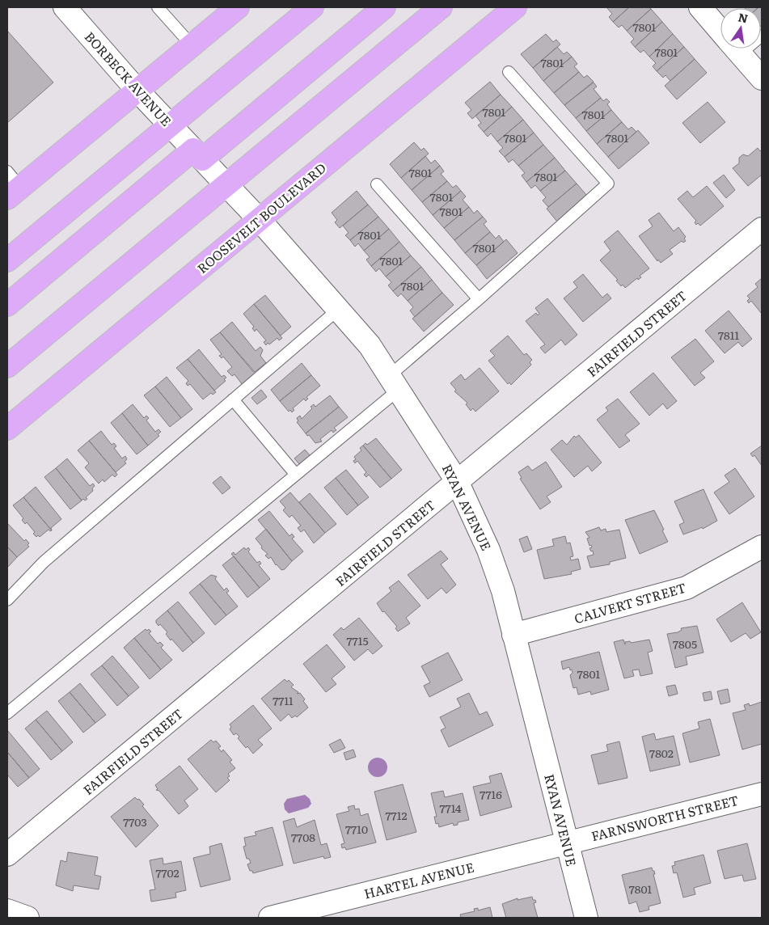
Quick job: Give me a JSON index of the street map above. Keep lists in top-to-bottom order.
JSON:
{
  "streets": {
    "highway": ["ROOSEVELT BOULEVARD"],
    "street": [
      "BORBECK AVENUE",
      "FAIRFIELD STREET",
      "RYAN AVENUE",
      "CALVERT STREET",
      "FARNSWORTH STREET",
      "HARTEL AVENUE"
    ]
  },
  "crossings": [
    ["BORBECK AVENUE", "RYAN AVENUE"],
    ["ROOSEVELT BOULEVARD", "RYAN AVENUE"],
    ["FAIRFIELD STREET", "RYAN AVENUE"],
    ["RYAN AVENUE", "CALVERT STREET"],
    ["RYAN AVENUE", "FARNSWORTH STREET"],
    ["RYAN AVENUE", "HARTEL AVENUE"],
    ["FARNSWORTH STREET", "HARTEL AVENUE"]
  ],
  "house_numbers": [
    "7801",
    "7801",
    "7801",
    "7801",
    "7801",
    "7801",
    "7801",
    "7801",
    "7801",
    "7801",
    "7801",
    "7801",
    "7801",
    "7801",
    "7801",
    "7811",
    "7715",
    "7805",
    "7801",
    "7711",
    "7802",
    "7716",
    "7714",
    "7712",
    "7703",
    "7710",
    "7708",
    "7702",
    "7801"
  ],
  "north": "top"
}
